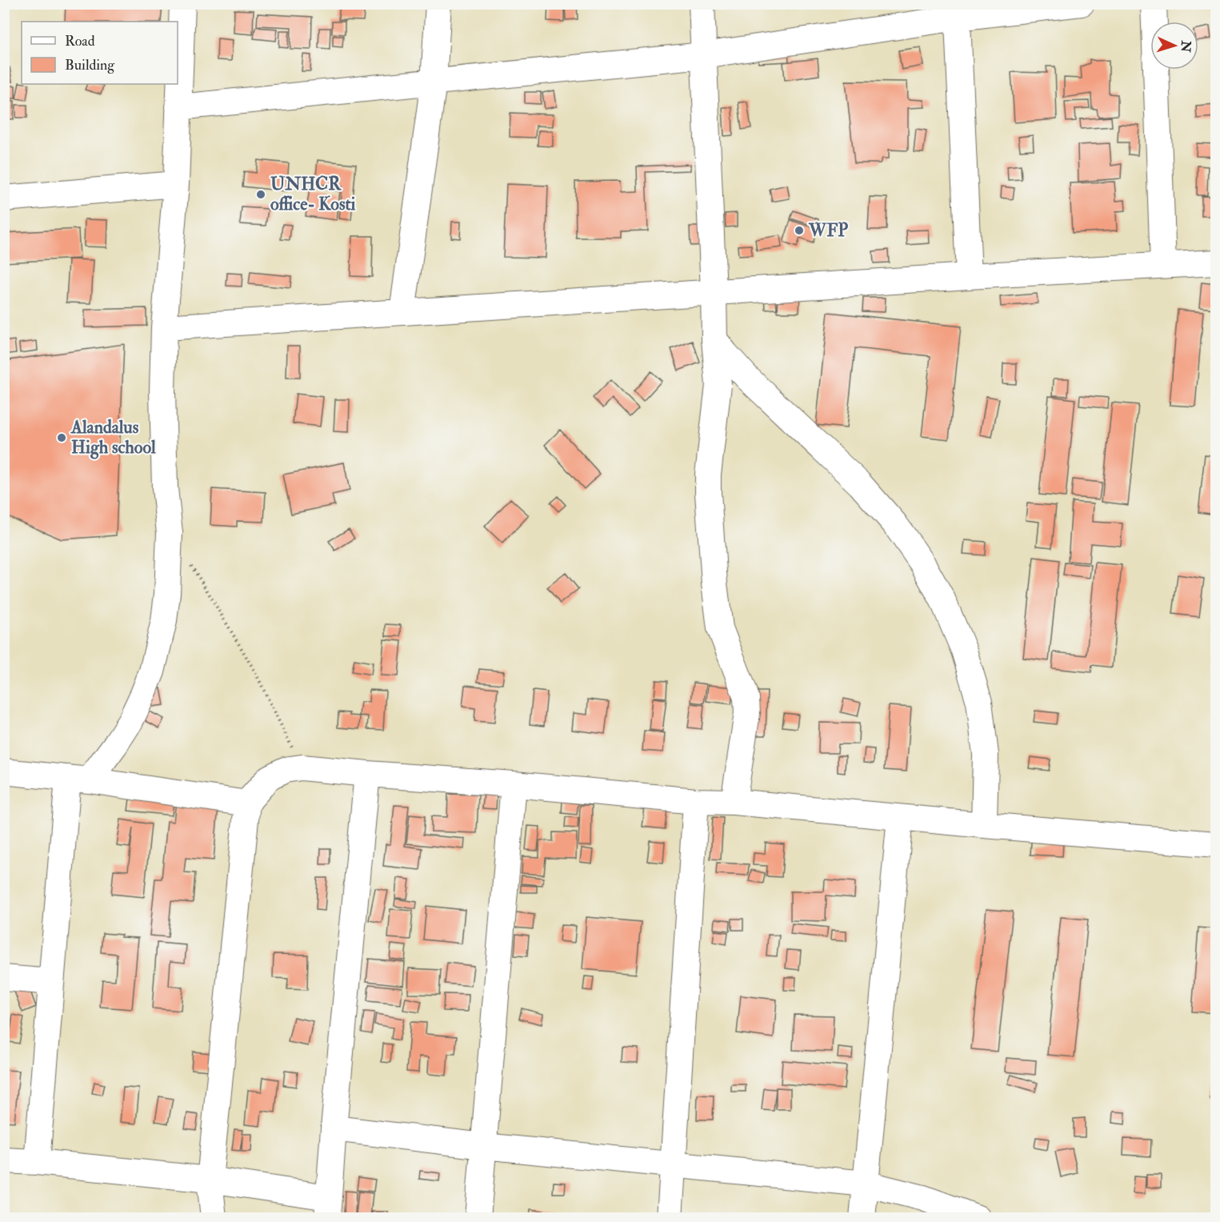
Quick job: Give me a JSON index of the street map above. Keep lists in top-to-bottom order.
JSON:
{
  "places": ["UNHCR office- Kosti", "WFP", "Alandalus High school"],
  "legend": ["Road", "Building"],
  "north": "right"
}
